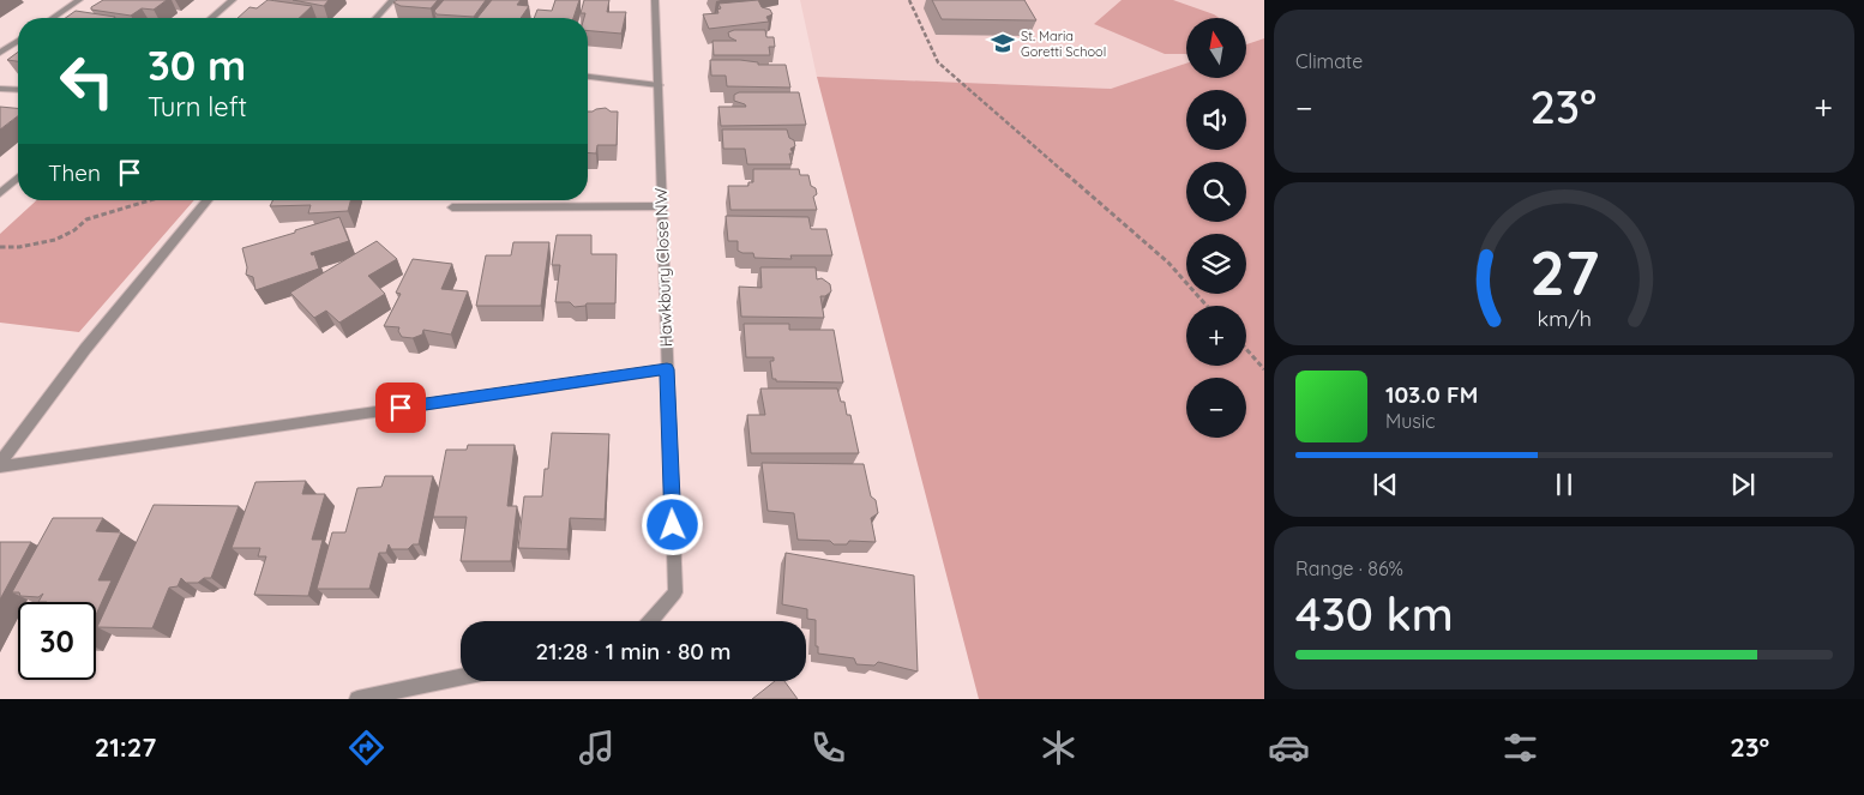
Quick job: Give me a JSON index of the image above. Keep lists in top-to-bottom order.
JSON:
{
  "streets": {
    "street": ["Hawkbury Close NW"]
  },
  "places": {
    "school or university": ["St. Maria Goretti School"]
  },
  "north": "top",
  "page": {
    "tile": [
      "Climate",
      ["Range · 86%", "430 km"]
    ],
    "map_buttons": ["+", "−"],
    "turn": ["30 m", "Turn left"],
    "heat": ["−", "23°", "+"],
    "then": "Then",
    "song": ["103.0 FM", "Music"],
    "limit": "30",
    "trip": "21:28 · 1 min · 80 m",
    "tabs": ["21:27", "23°"],
    "gauge": ["27", "km/h"]
  }
}
